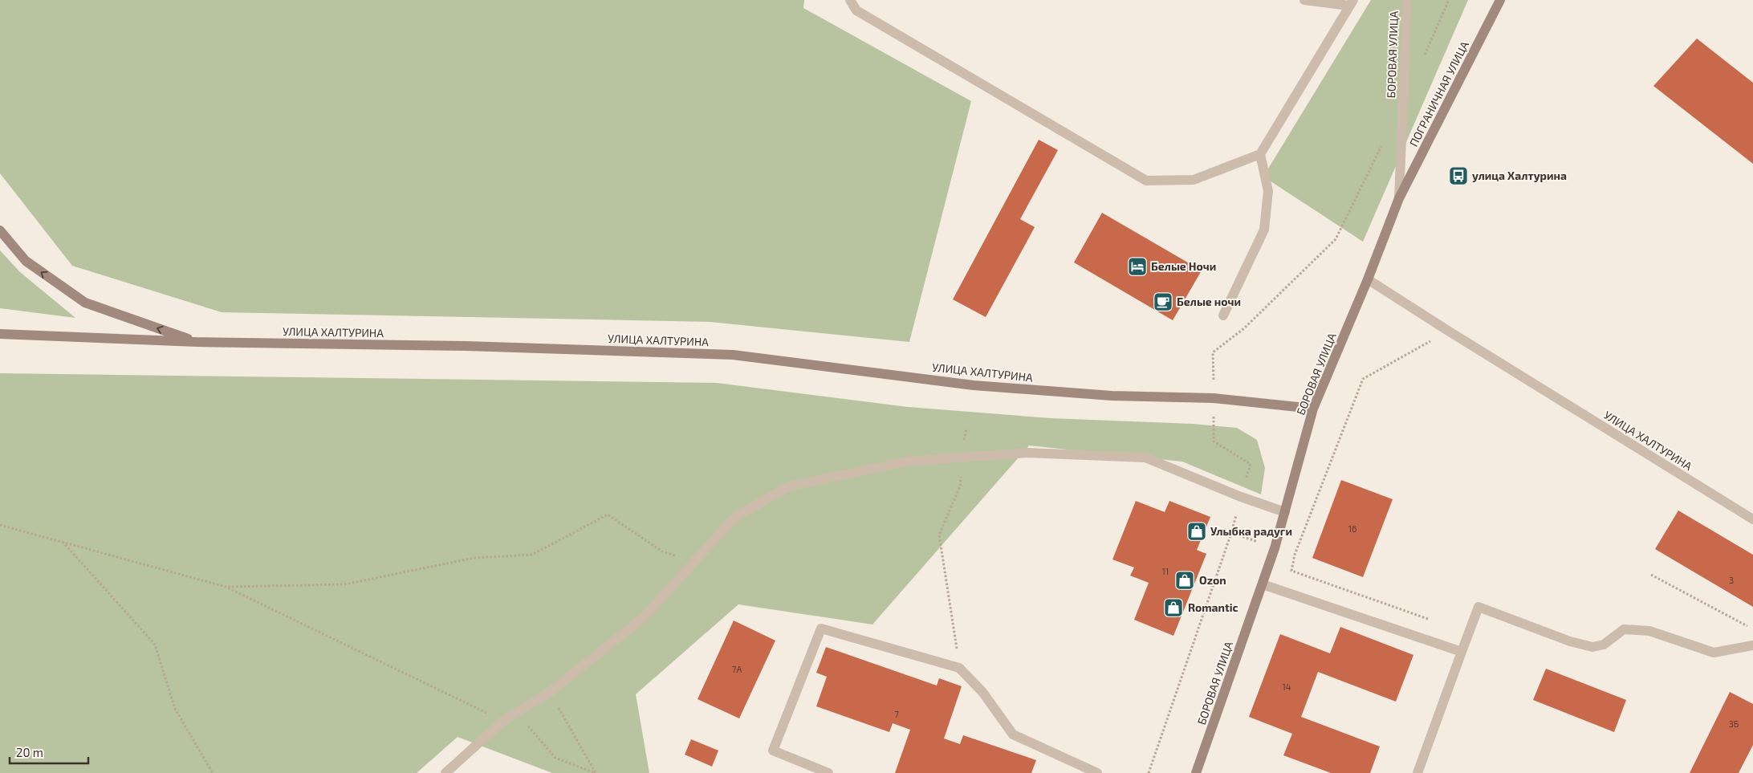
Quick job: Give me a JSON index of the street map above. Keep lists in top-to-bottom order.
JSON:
{
  "streets": {
    "main road": ["БОРОВАЯ УЛИЦА", "ПОГРАНИЧНАЯ УЛИЦА", "УЛИЦА ХАЛТУРИНА"]
  },
  "crossings": [
    ["БОРОВАЯ УЛИЦА", "ПОГРАНИЧНАЯ УЛИЦА"],
    ["БОРОВАЯ УЛИЦА", "УЛИЦА ХАЛТУРИНА"]
  ],
  "places": {
    "bus stop": ["улица Халтурина"],
    "hotel": ["Белые Ночи"],
    "cafe": ["Белые ночи"],
    "shop": ["Улыбка радуги", "Ozon", "Romantic"]
  },
  "house_numbers": [
    "16",
    "11",
    "3",
    "7А",
    "14",
    "7",
    "3Б"
  ],
  "scale_bar": "20 m"
}
